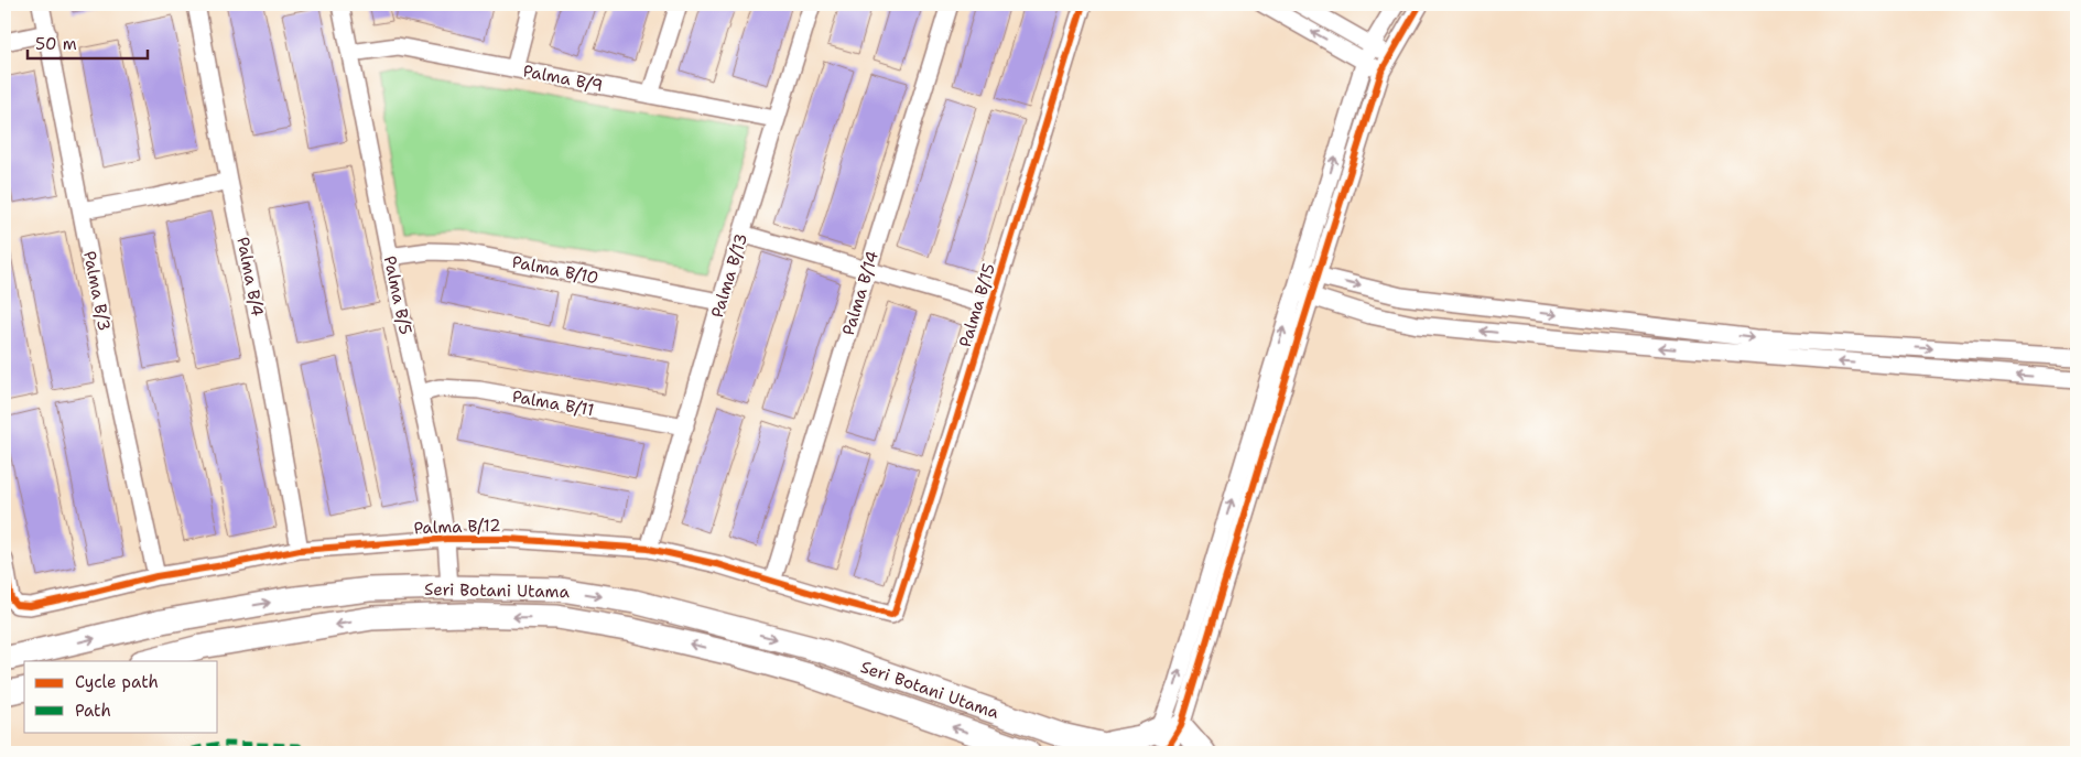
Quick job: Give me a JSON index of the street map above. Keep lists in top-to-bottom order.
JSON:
{
  "streets": {
    "main road": ["Seri Botani Utama"],
    "street": [
      "Palma B/9",
      "Palma B/10",
      "Palma B/13",
      "Palma B/4",
      "Palma B/3",
      "Palma B/14",
      "Palma B/5",
      "Palma B/15",
      "Palma B/11",
      "Palma B/12"
    ]
  },
  "crossings": [
    ["Palma B/9", "Palma B/13"],
    ["Palma B/9", "Palma B/5"],
    ["Palma B/10", "Palma B/13"],
    ["Palma B/10", "Palma B/5"],
    ["Palma B/13", "Palma B/11"],
    ["Palma B/13", "Palma B/12"],
    ["Palma B/4", "Palma B/12"],
    ["Palma B/3", "Palma B/12"],
    ["Palma B/14", "Palma B/12"],
    ["Palma B/5", "Palma B/11"],
    ["Palma B/5", "Palma B/12"],
    ["Palma B/5", "Seri Botani Utama"],
    ["Palma B/15", "Palma B/12"]
  ],
  "legend": ["Cycle path", "Path"],
  "scale_bar": "50 m"
}
